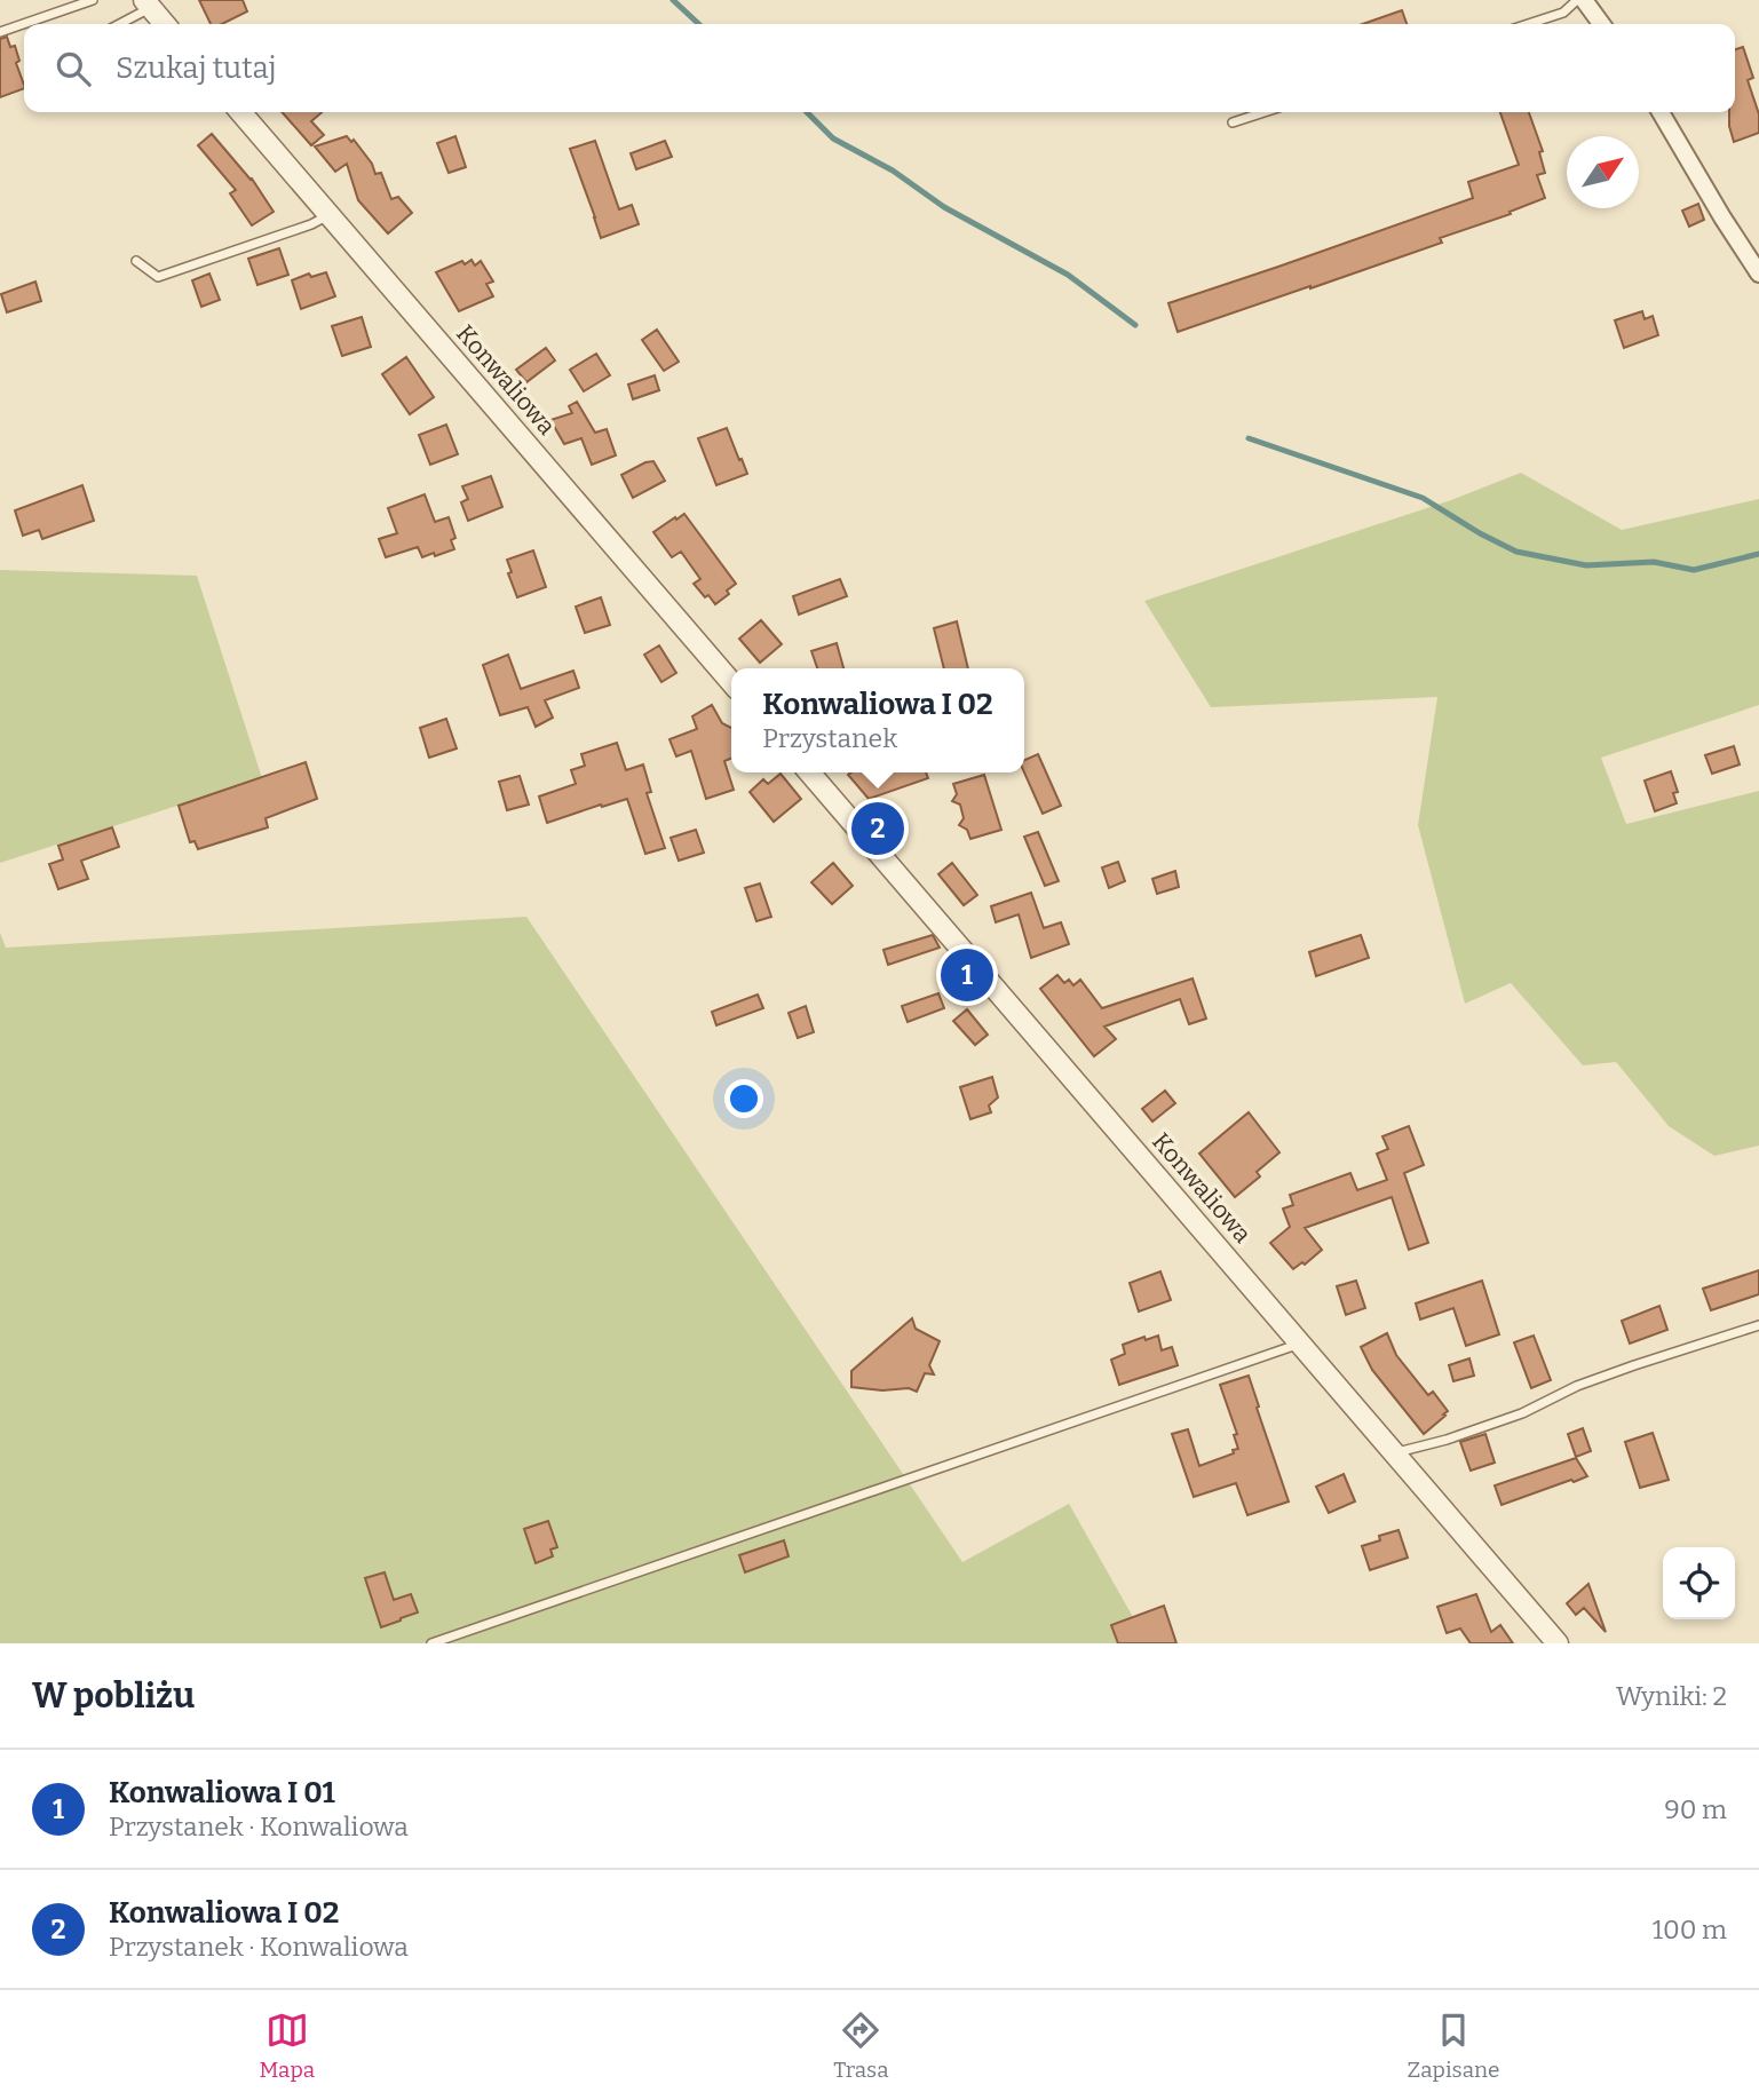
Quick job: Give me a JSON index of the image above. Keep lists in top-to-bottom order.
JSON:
{
  "streets": {
    "street": ["Konwaliowa"]
  },
  "north": "top right",
  "page": {
    "search": "Szukaj tutaj",
    "popup": ["Konwaliowa I 02", "Przystanek"],
    "pins": ["2", "1"],
    "heading": ["W pobliżu", "Wyniki: 2"],
    "list": [
      {
        "mark": "1",
        "name": "Konwaliowa I 01",
        "note": "Przystanek · Konwaliowa",
        "value": "90 m"
      },
      {
        "mark": "2",
        "name": "Konwaliowa I 02",
        "note": "Przystanek · Konwaliowa",
        "value": "100 m"
      }
    ],
    "nav": ["Mapa", "Trasa", "Zapisane"]
  }
}
